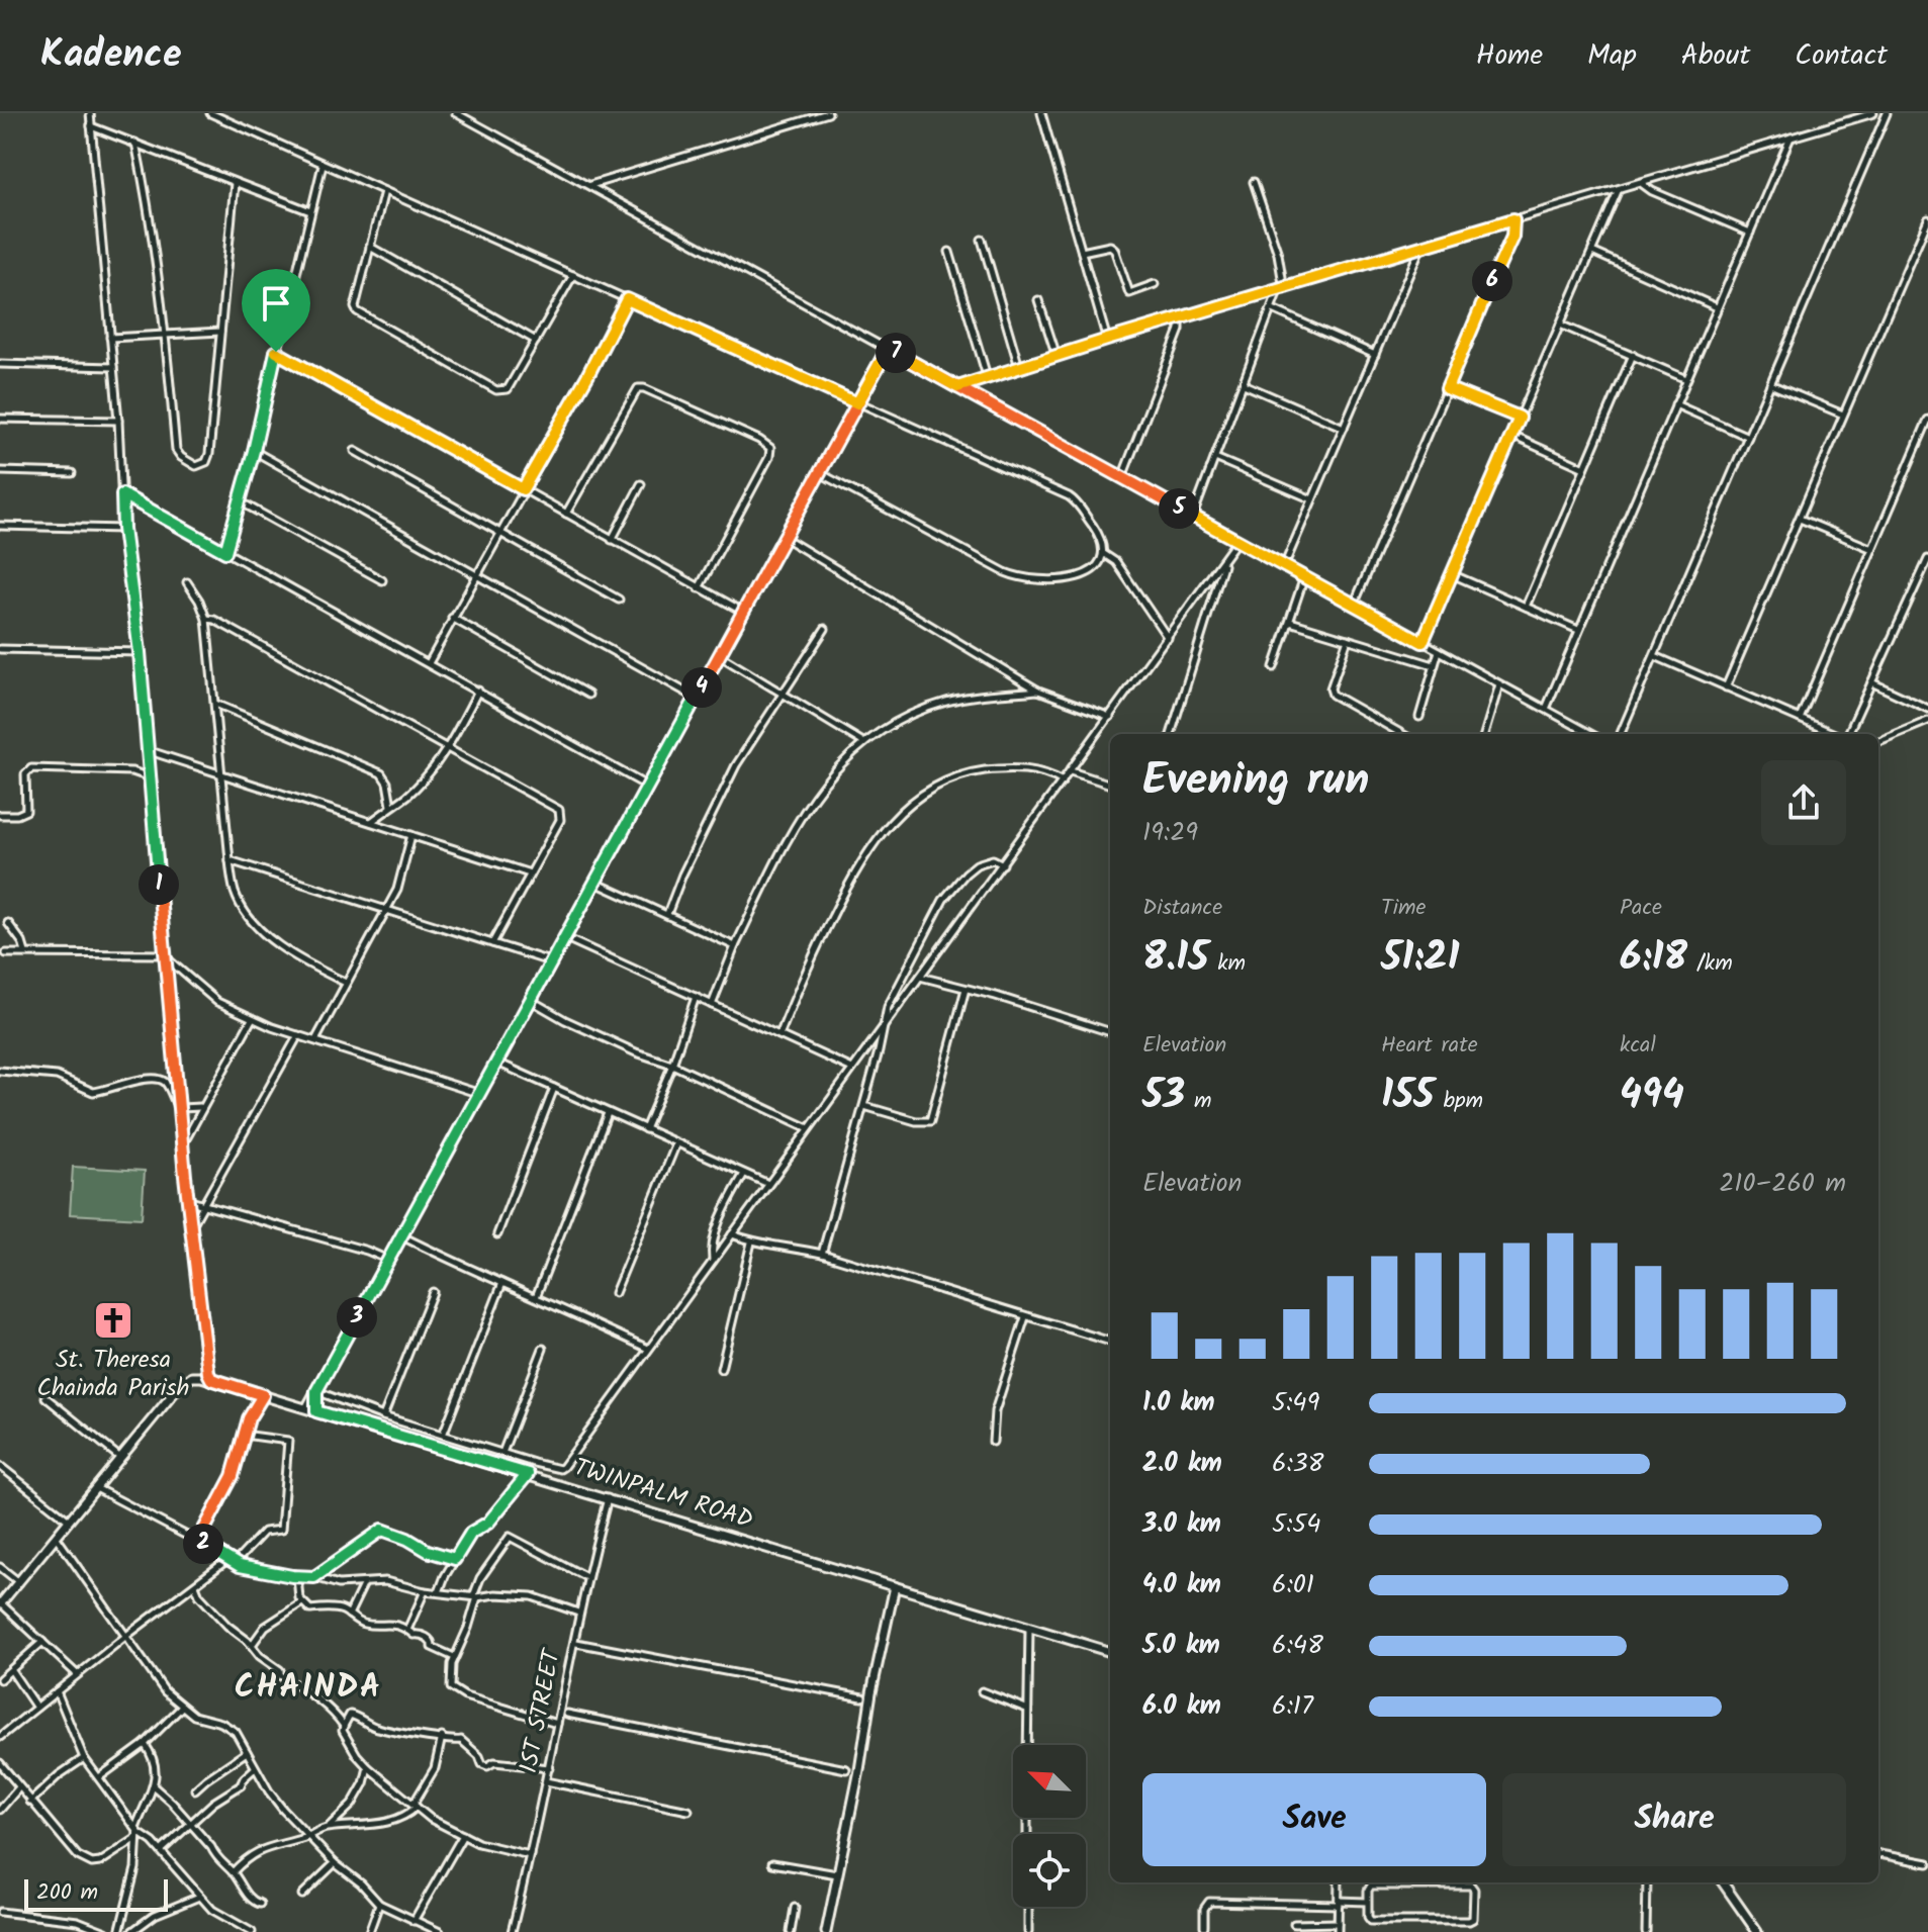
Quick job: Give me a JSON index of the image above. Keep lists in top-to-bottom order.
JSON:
{
  "streets": {
    "main road": ["TWINPALM ROAD"],
    "street": ["1ST STREET"]
  },
  "crossings": [
    ["TWINPALM ROAD", "1ST STREET"]
  ],
  "districts": ["CHAINDA"],
  "places": {
    "church": ["St. Theresa Chainda Parish"]
  },
  "scale_bar": "200 m",
  "north": "top left",
  "page": {
    "header": "Kadence",
    "nav": [
      "Home",
      "Map",
      "About",
      "Contact"
    ],
    "pins": [
      "6",
      "7",
      "5",
      "4",
      "1",
      "3",
      "2"
    ],
    "heading": ["Evening run", "19:29"],
    "stats": [
      ["Distance", "8.15 km"],
      ["Time", "51:21"],
      ["Pace", "6:18 /km"],
      ["Elevation", "53 m"],
      ["Heart rate", "155 bpm"],
      ["kcal", "494"]
    ],
    "chart": ["Elevation", "210–260 m"],
    "list": [
      {
        "name": "1.0 km",
        "note": "5:49"
      },
      {
        "name": "2.0 km",
        "note": "6:38"
      },
      {
        "name": "3.0 km",
        "note": "5:54"
      },
      {
        "name": "4.0 km",
        "note": "6:01"
      },
      {
        "name": "5.0 km",
        "note": "6:48"
      },
      {
        "name": "6.0 km",
        "note": "6:17"
      }
    ],
    "buttons": ["Save", "Share"],
    "scale": "200 m"
  }
}
